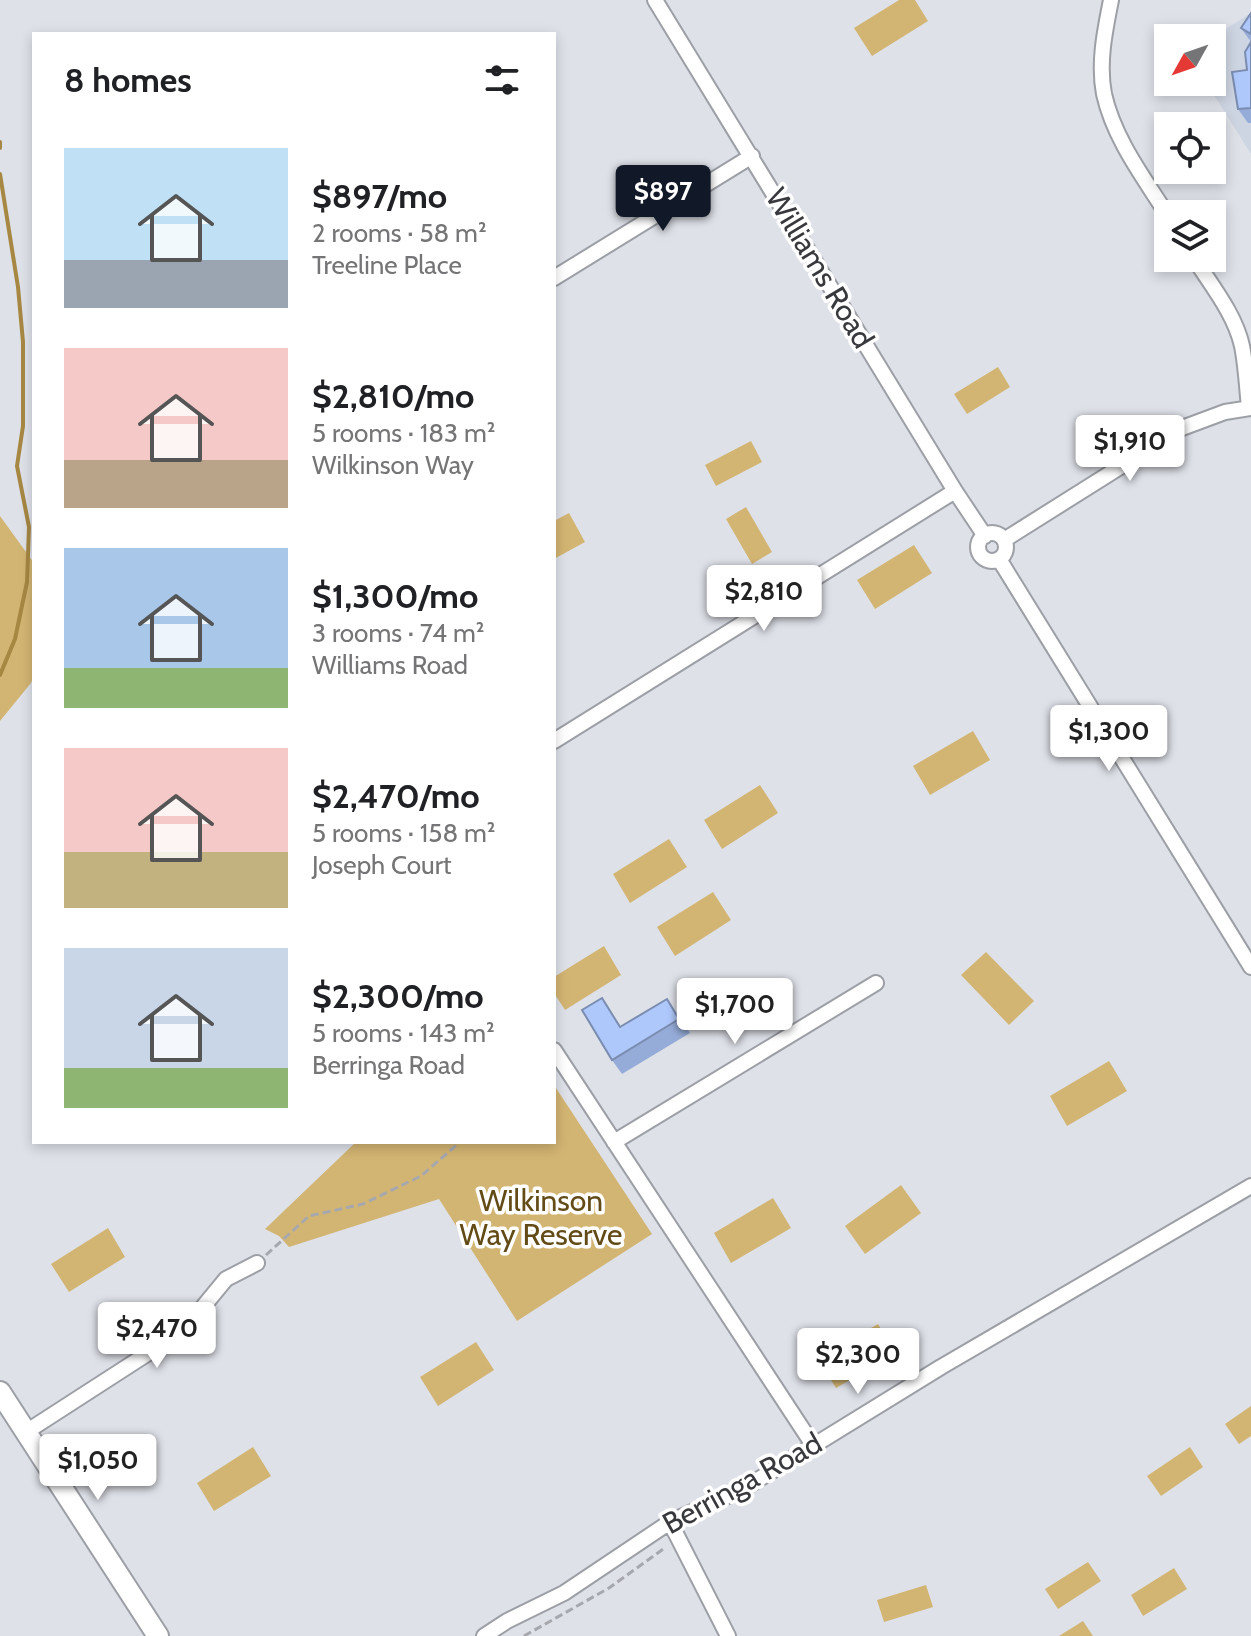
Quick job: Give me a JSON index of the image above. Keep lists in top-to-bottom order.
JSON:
{
  "streets": {
    "street": ["Williams Road", "Berringa Road"]
  },
  "parks": ["Wilkinson Way Reserve"],
  "north": "bottom left",
  "page": {
    "heading": "8 homes",
    "list": [
      {
        "name": "$897/mo",
        "note": "2 rooms · 58 m² · Treeline Place"
      },
      {
        "name": "$2,810/mo",
        "note": "5 rooms · 183 m² · Wilkinson Way"
      },
      {
        "name": "$1,300/mo",
        "note": "3 rooms · 74 m² · Williams Road"
      },
      {
        "name": "$2,470/mo",
        "note": "5 rooms · 158 m² · Joseph Court"
      },
      {
        "name": "$2,300/mo",
        "note": "5 rooms · 143 m² · Berringa Road"
      }
    ],
    "price": [
      "$897",
      "$1,910",
      "$2,810",
      "$1,300",
      "$1,700",
      "$2,470",
      "$2,300",
      "$1,050"
    ]
  }
}
